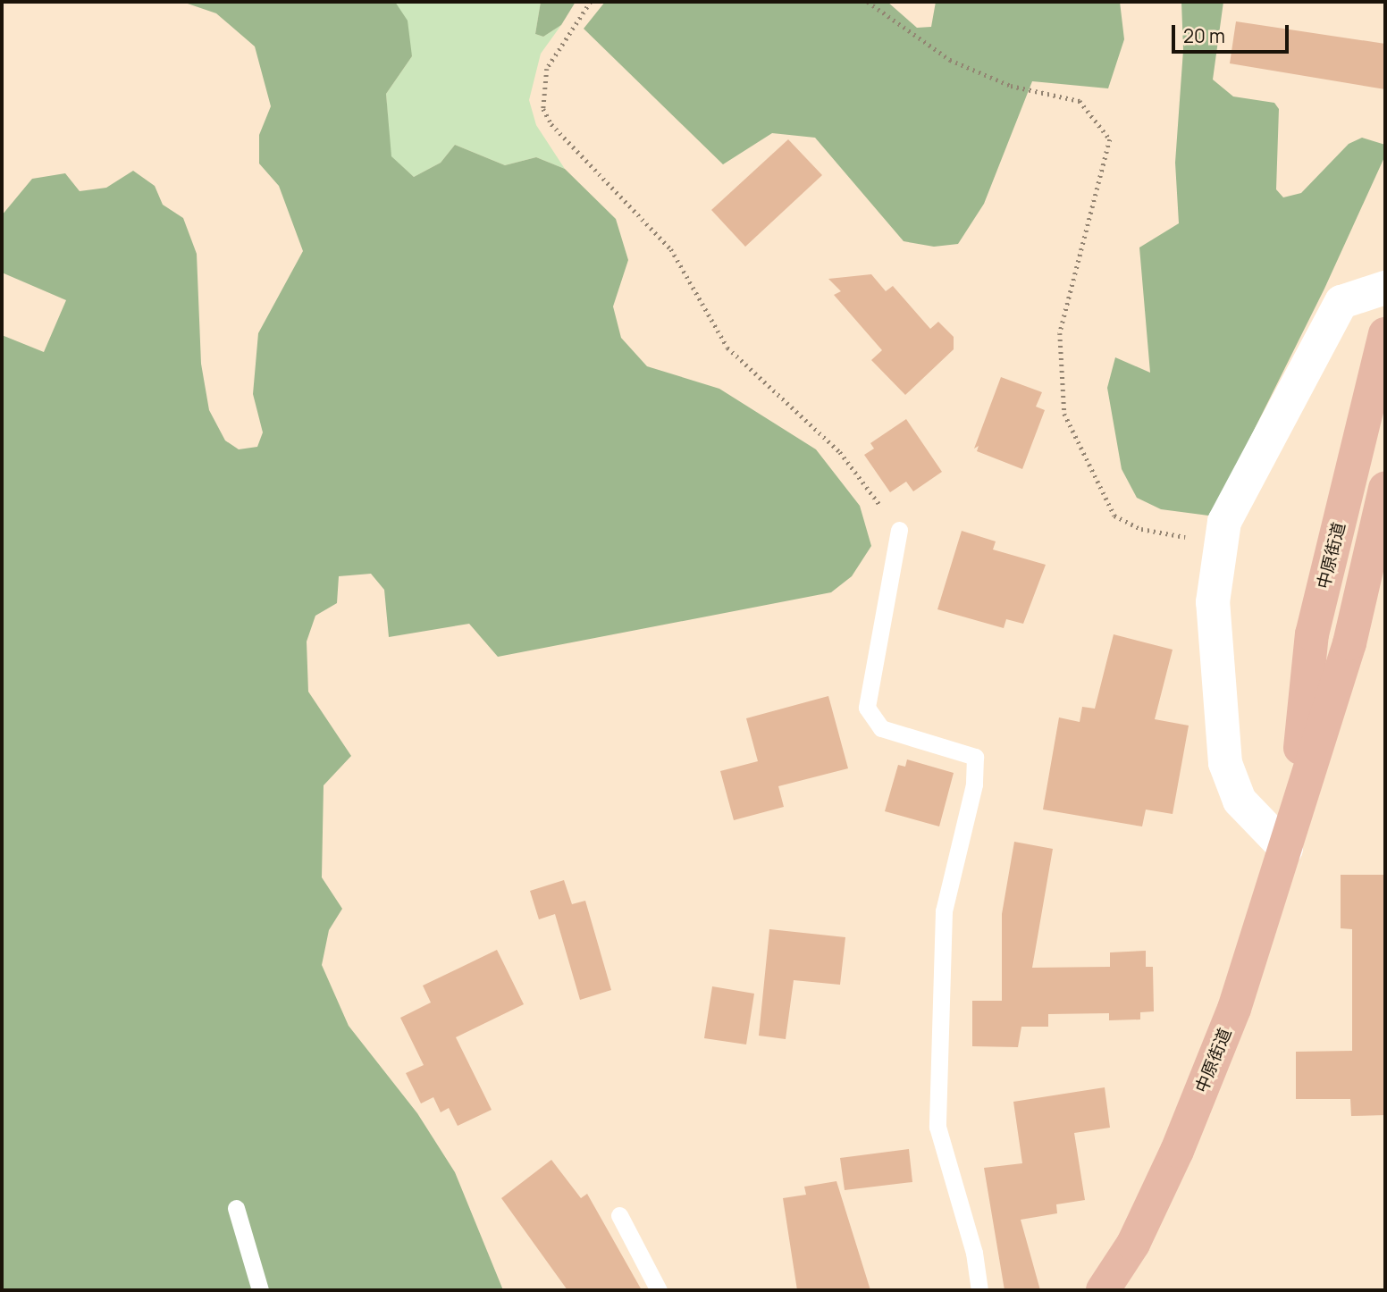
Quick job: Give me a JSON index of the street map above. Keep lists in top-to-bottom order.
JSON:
{
  "streets": {
    "main road": ["中原街道"]
  },
  "scale_bar": "20 m"
}
